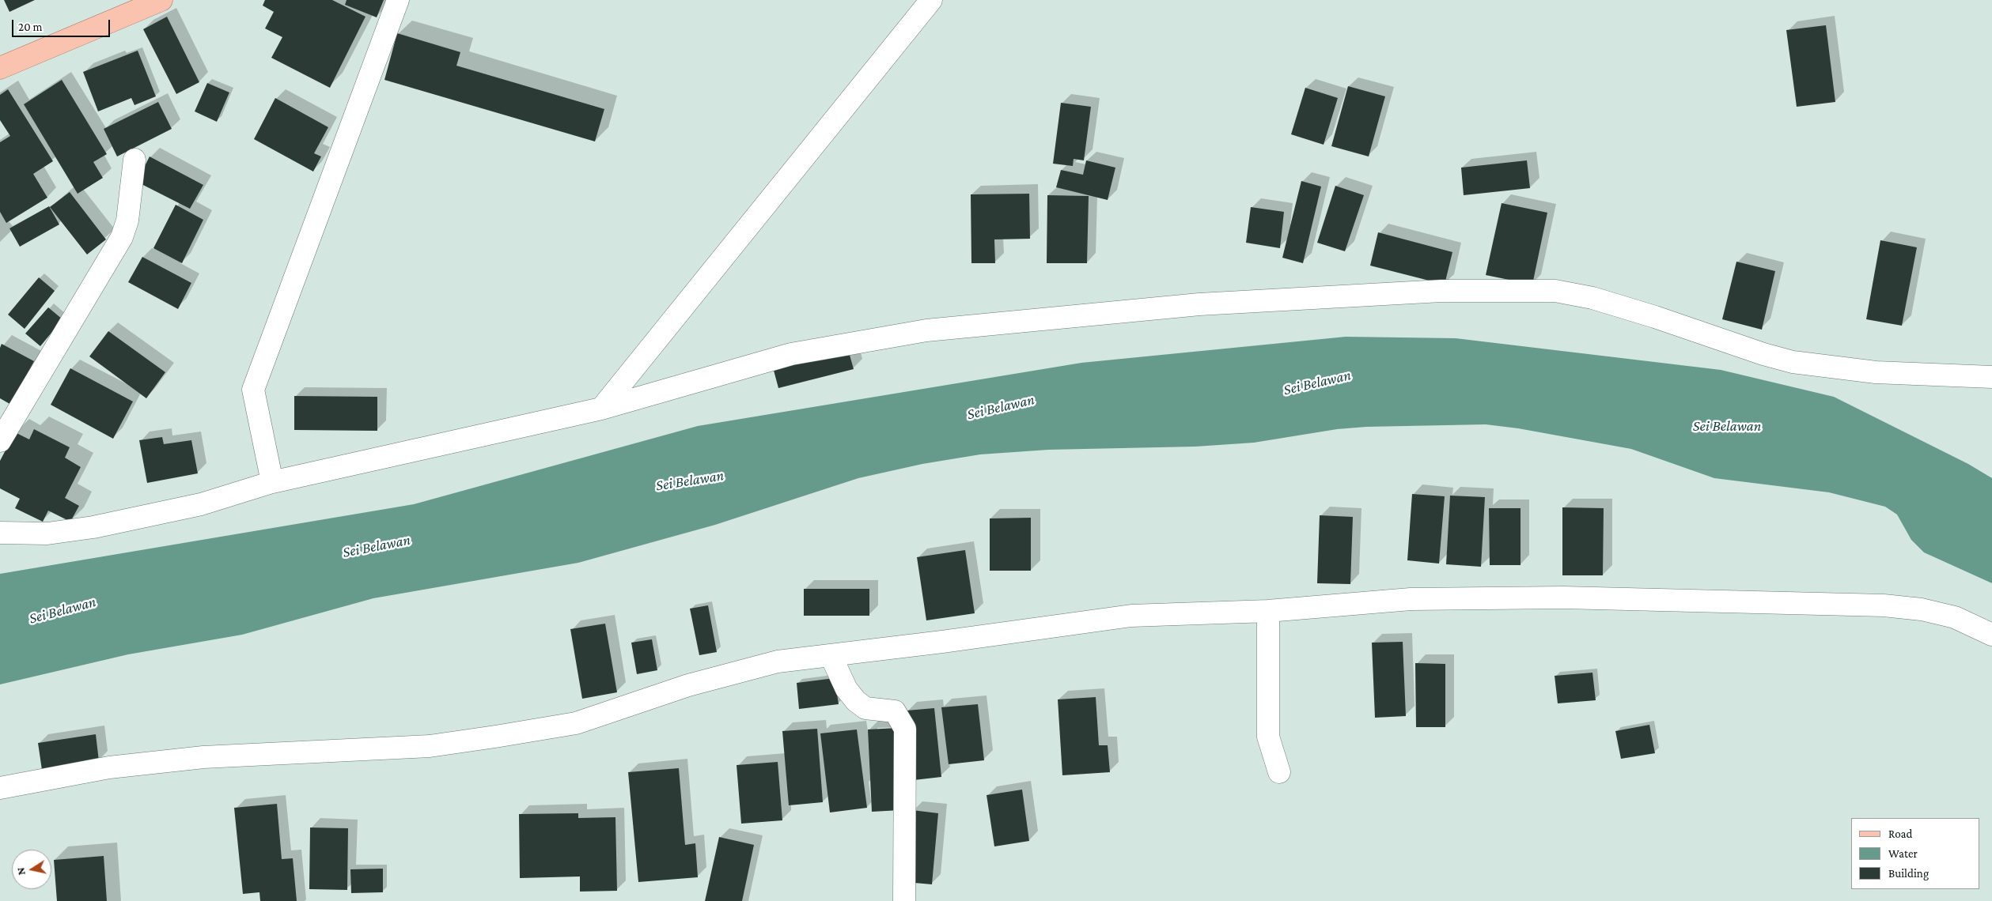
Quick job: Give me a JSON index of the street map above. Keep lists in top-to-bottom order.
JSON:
{
  "water": ["Sei Belawan"],
  "legend": ["Road", "Water", "Building"],
  "scale_bar": "20 m",
  "north": "left"
}
